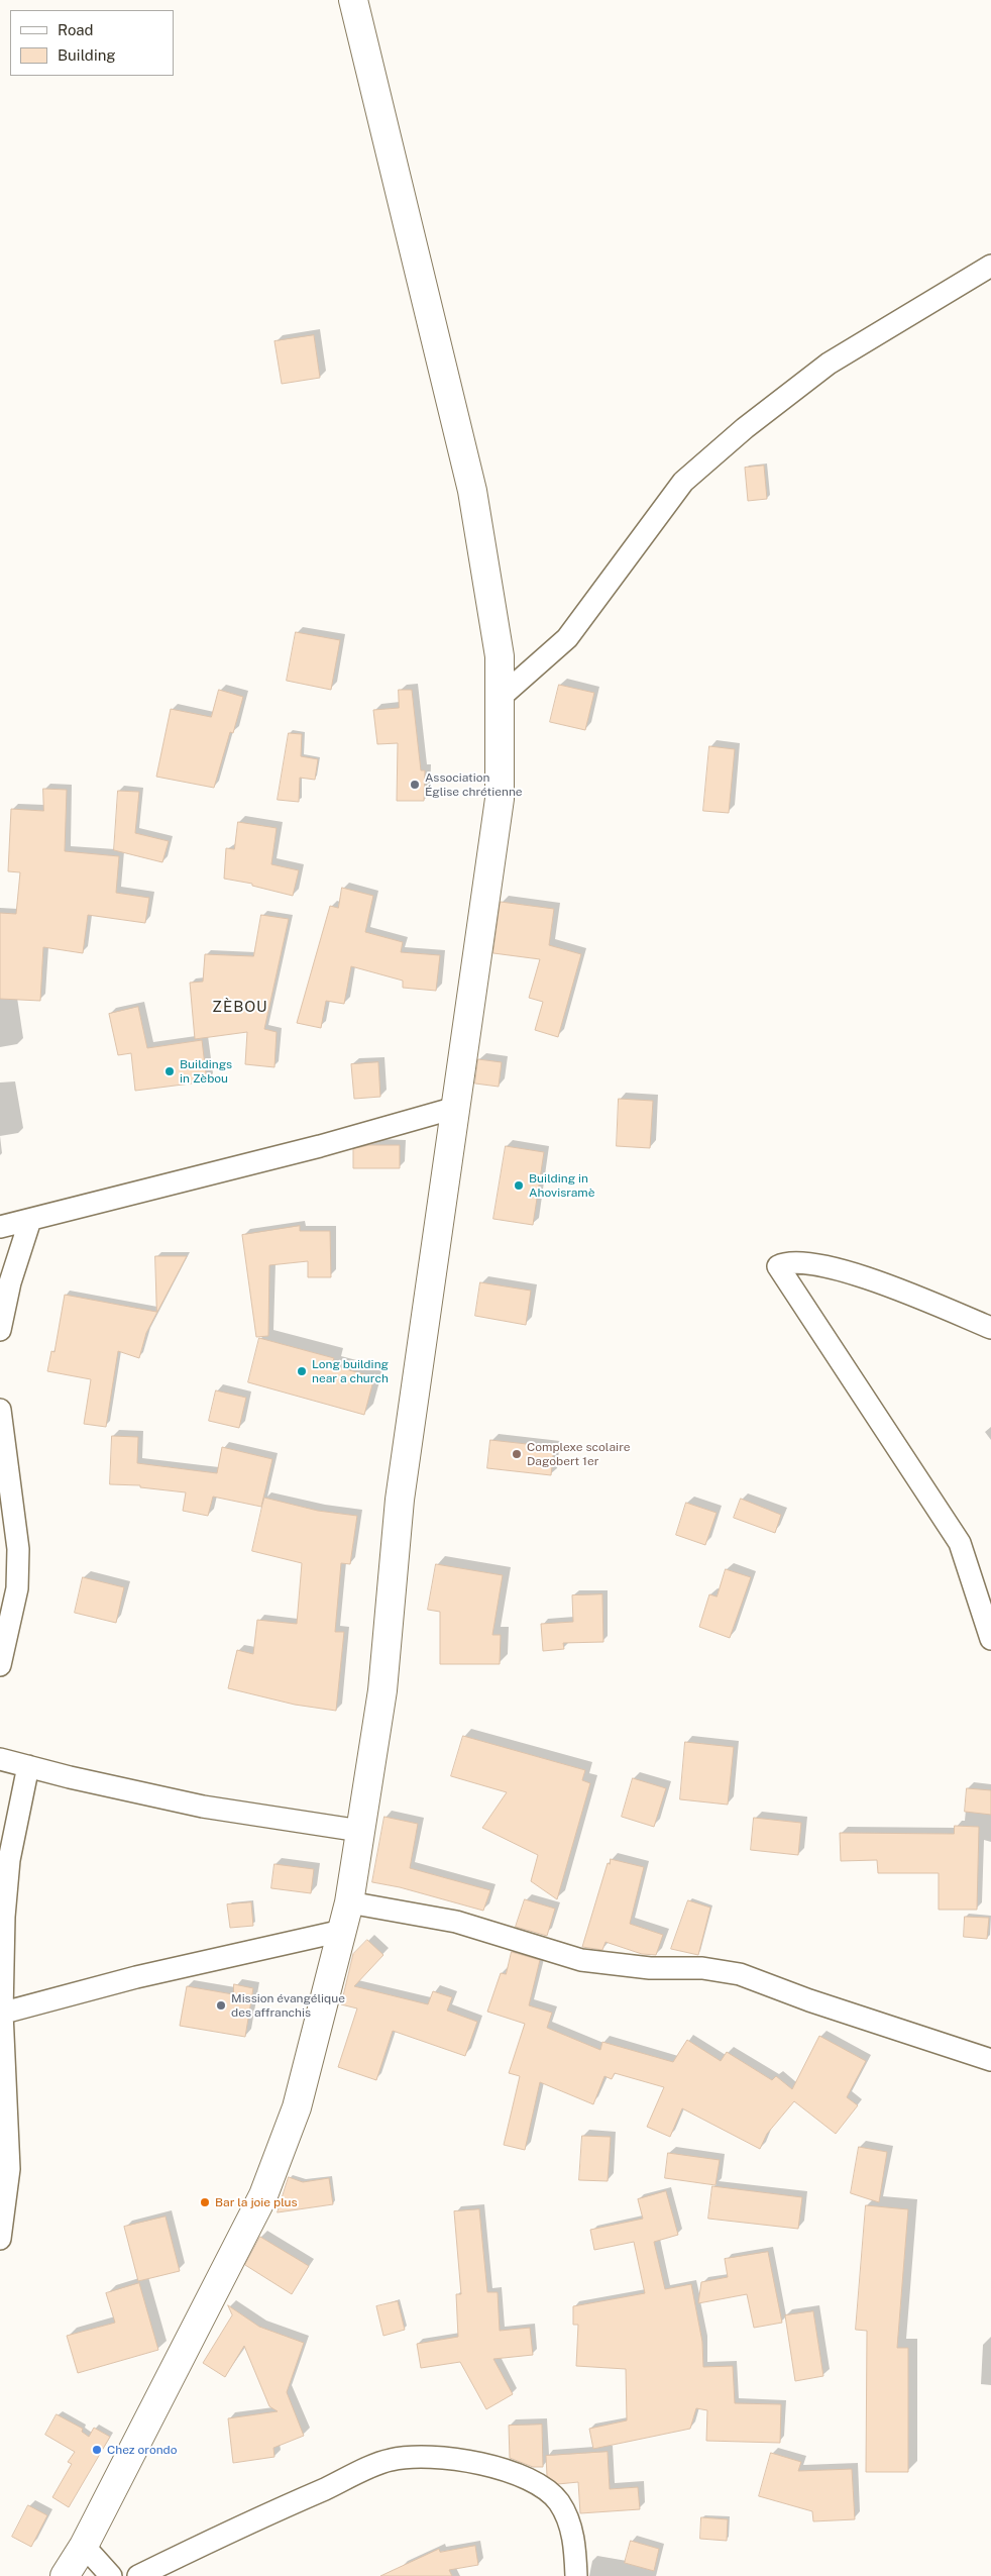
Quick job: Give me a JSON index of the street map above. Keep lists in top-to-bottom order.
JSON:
{
  "districts": ["ZÈBOU"],
  "places": [
    "Association Église chrétienne",
    "Buildings in Zèbou",
    "Building in Ahovisramè",
    "Long building near a church",
    "Complexe scolaire Dagobert 1er",
    "Mission évangélique des affranchis",
    "Bar la joie plus",
    "Chez orondo"
  ],
  "legend": ["Road", "Building"]
}
